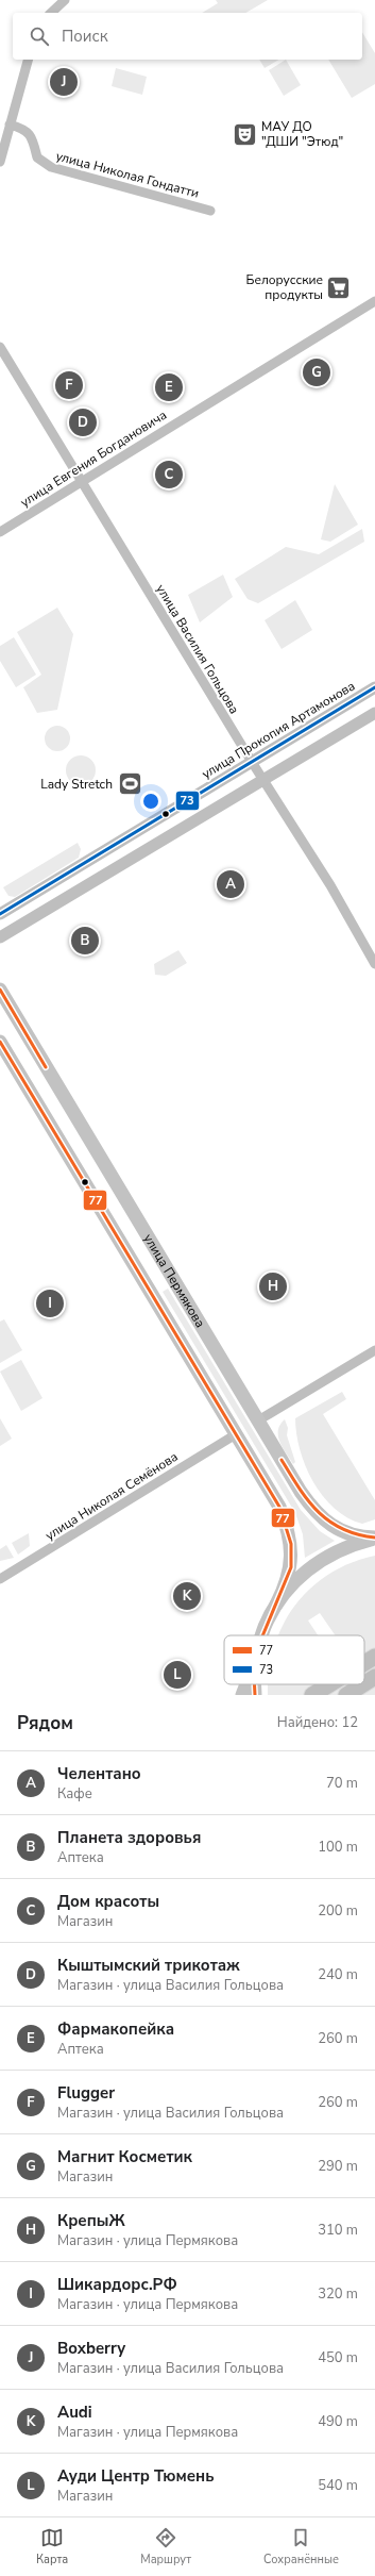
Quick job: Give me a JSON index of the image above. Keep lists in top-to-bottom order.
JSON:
{
  "streets": {
    "main road": ["улица Пермякова"],
    "street": [
      "улица Николая Гондатти",
      "улица Евгения Богдановича",
      "улица Василия Гольцова",
      "улица Прокопия Артамонова",
      "улица Николая Семёнова"
    ]
  },
  "crossings": [
    ["улица Евгения Богдановича", "улица Василия Гольцова"],
    ["улица Василия Гольцова", "улица Прокопия Артамонова"],
    ["улица Пермякова", "улица Николая Семёнова"]
  ],
  "places": {
    "theatre": ["МАУ ДО \"ДШИ \"Этюд\""],
    "supermarket": ["Белорусские продукты"],
    "sports": ["Lady Stretch"]
  },
  "lines": ["transit line 73", "transit line 77"],
  "legend": ["77", "73"],
  "page": {
    "search": "Поиск",
    "pins": [
      "J",
      "G",
      "F",
      "E",
      "D",
      "C",
      "A",
      "B",
      "H",
      "I",
      "K",
      "L"
    ],
    "heading": ["Рядом", "Найдено: 12"],
    "list": [
      {
        "mark": "A",
        "name": "Челентано",
        "note": "Кафе",
        "value": "70 m"
      },
      {
        "mark": "B",
        "name": "Планета здоровья",
        "note": "Аптека",
        "value": "100 m"
      },
      {
        "mark": "C",
        "name": "Дом красоты",
        "note": "Магазин",
        "value": "200 m"
      },
      {
        "mark": "D",
        "name": "Кыштымский трикотаж",
        "note": "Магазин · улица Василия Гольцова",
        "value": "240 m"
      },
      {
        "mark": "E",
        "name": "Фармакопейка",
        "note": "Аптека",
        "value": "260 m"
      },
      {
        "mark": "F",
        "name": "Flugger",
        "note": "Магазин · улица Василия Гольцова",
        "value": "260 m"
      },
      {
        "mark": "G",
        "name": "Магнит Косметик",
        "note": "Магазин",
        "value": "290 m"
      },
      {
        "mark": "H",
        "name": "КрепыЖ",
        "note": "Магазин · улица Пермякова",
        "value": "310 m"
      },
      {
        "mark": "I",
        "name": "Шикардорс.РФ",
        "note": "Магазин · улица Пермякова",
        "value": "320 m"
      },
      {
        "mark": "J",
        "name": "Boxberry",
        "note": "Магазин · улица Василия Гольцова",
        "value": "450 m"
      },
      {
        "mark": "K",
        "name": "Audi",
        "note": "Магазин · улица Пермякова",
        "value": "490 m"
      },
      {
        "mark": "L",
        "name": "Ауди Центр Тюмень",
        "note": "Магазин",
        "value": "540 m"
      }
    ],
    "nav": ["Карта", "Маршрут", "Сохранённые"]
  }
}
